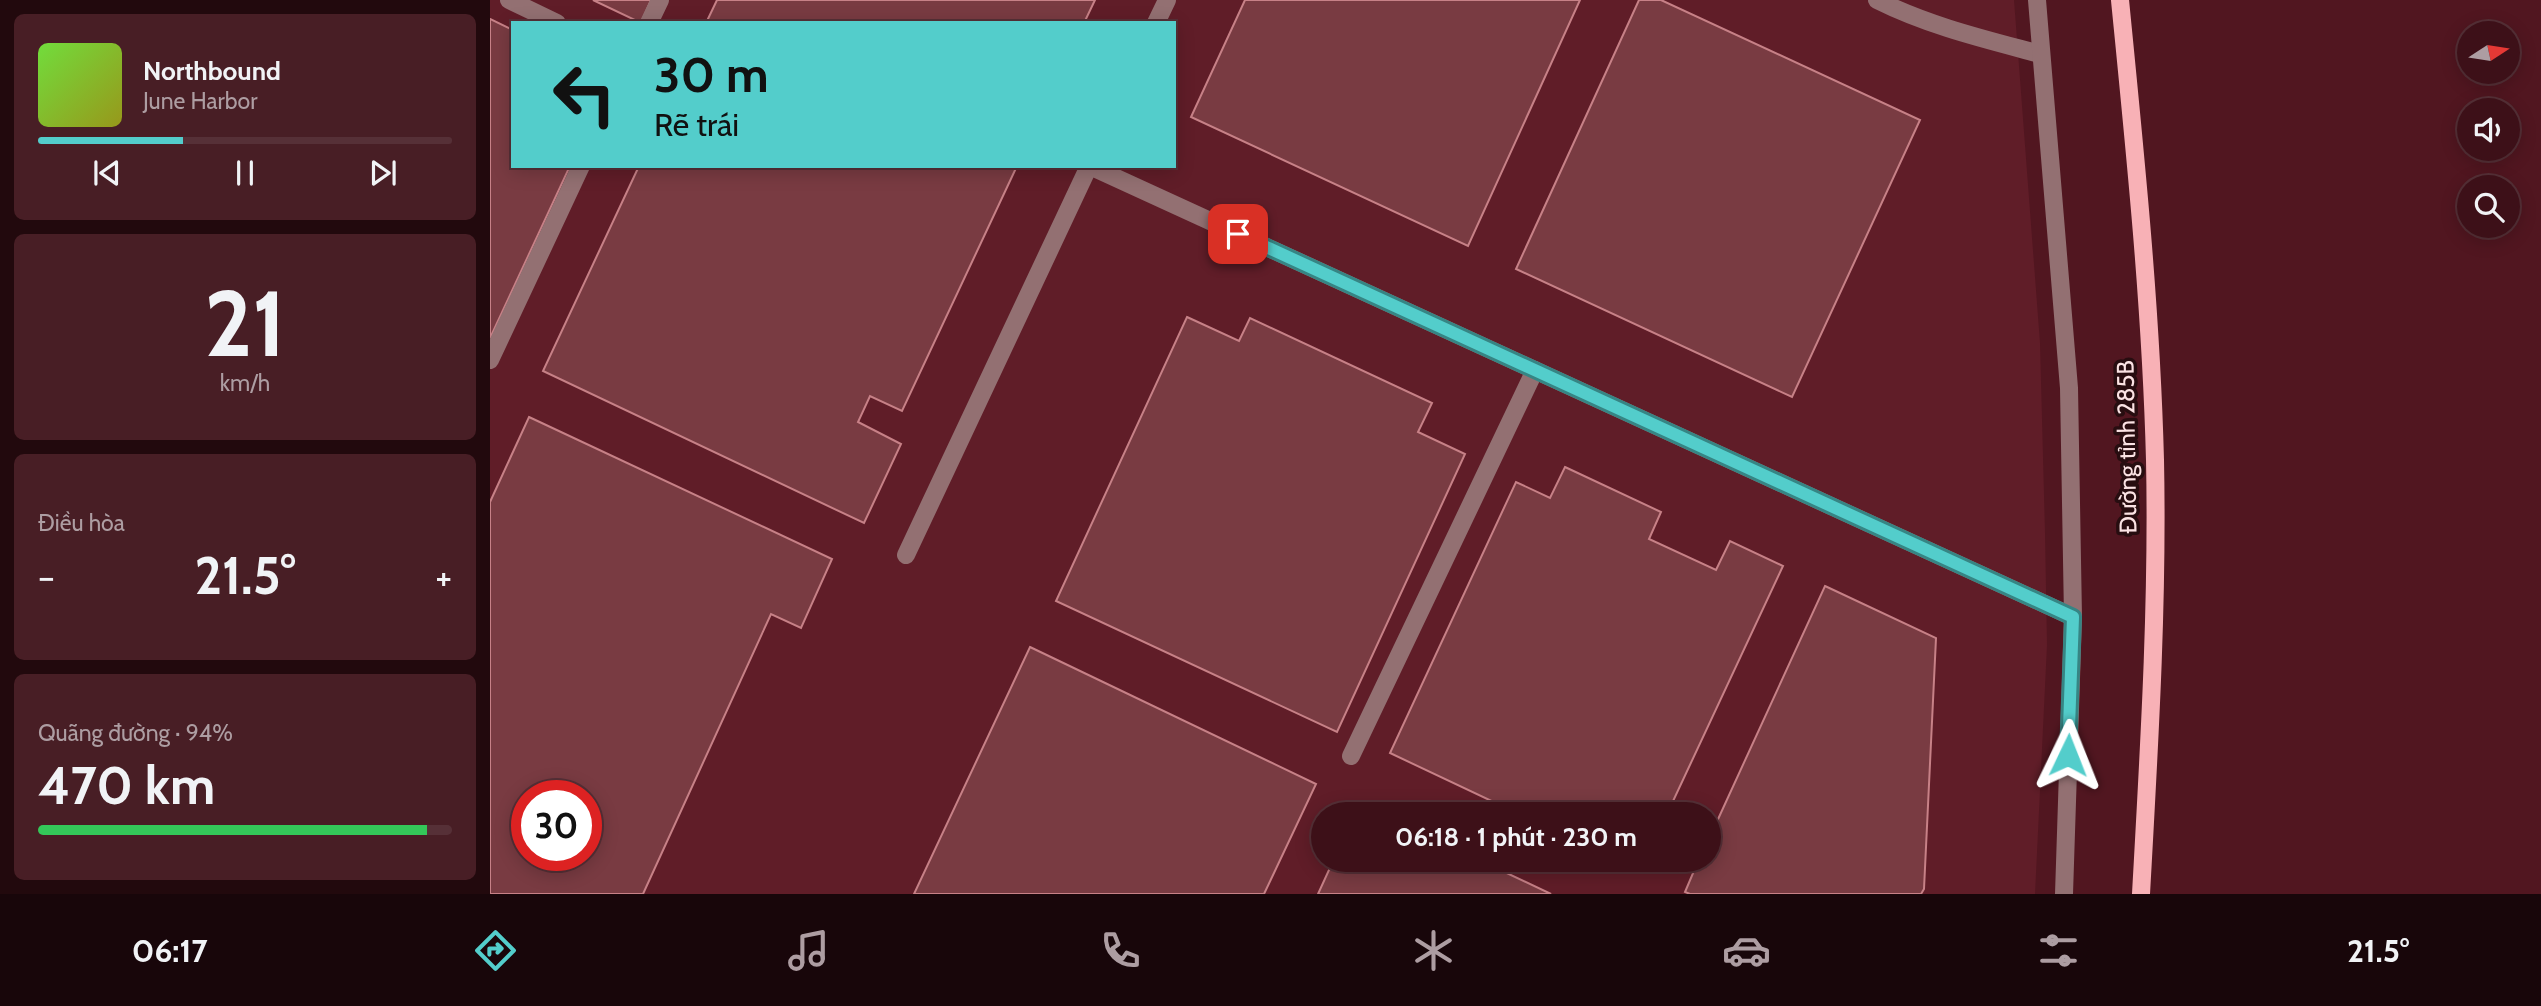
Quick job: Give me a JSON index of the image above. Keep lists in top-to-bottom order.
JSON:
{
  "streets": {
    "main road": ["Đường tỉnh 285B"]
  },
  "north": "right",
  "page": {
    "turn": ["30 m", "Rẽ trái"],
    "song": ["Northbound", "June Harbor"],
    "tile": [
      ["21", "km/h"],
      "Điều hòa",
      ["Quãng đường · 94%", "470 km"]
    ],
    "heat": ["−", "21.5°", "+"],
    "limit": "30",
    "trip": "06:18 · 1 phút · 230 m",
    "tabs": ["06:17", "21.5°"]
  }
}
